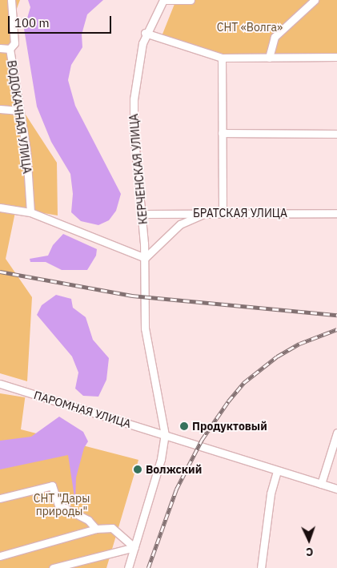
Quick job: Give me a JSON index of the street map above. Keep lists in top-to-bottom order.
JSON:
{
  "streets": {
    "street": [
      "ВОДОКАЧНАЯ УЛИЦА",
      "КЕРЧЕНСКАЯ УЛИЦА",
      "БРАТСКАЯ УЛИЦА",
      "ПАРОМНАЯ УЛИЦА"
    ]
  },
  "crossings": [
    ["КЕРЧЕНСКАЯ УЛИЦА", "БРАТСКАЯ УЛИЦА"],
    ["КЕРЧЕНСКАЯ УЛИЦА", "ПАРОМНАЯ УЛИЦА"]
  ],
  "parks": ["СНТ «Волга»", "СНТ \"Дары природы\""],
  "places": ["Продуктовый", "Волжский"],
  "scale_bar": "100 m",
  "north": "bottom"
}
